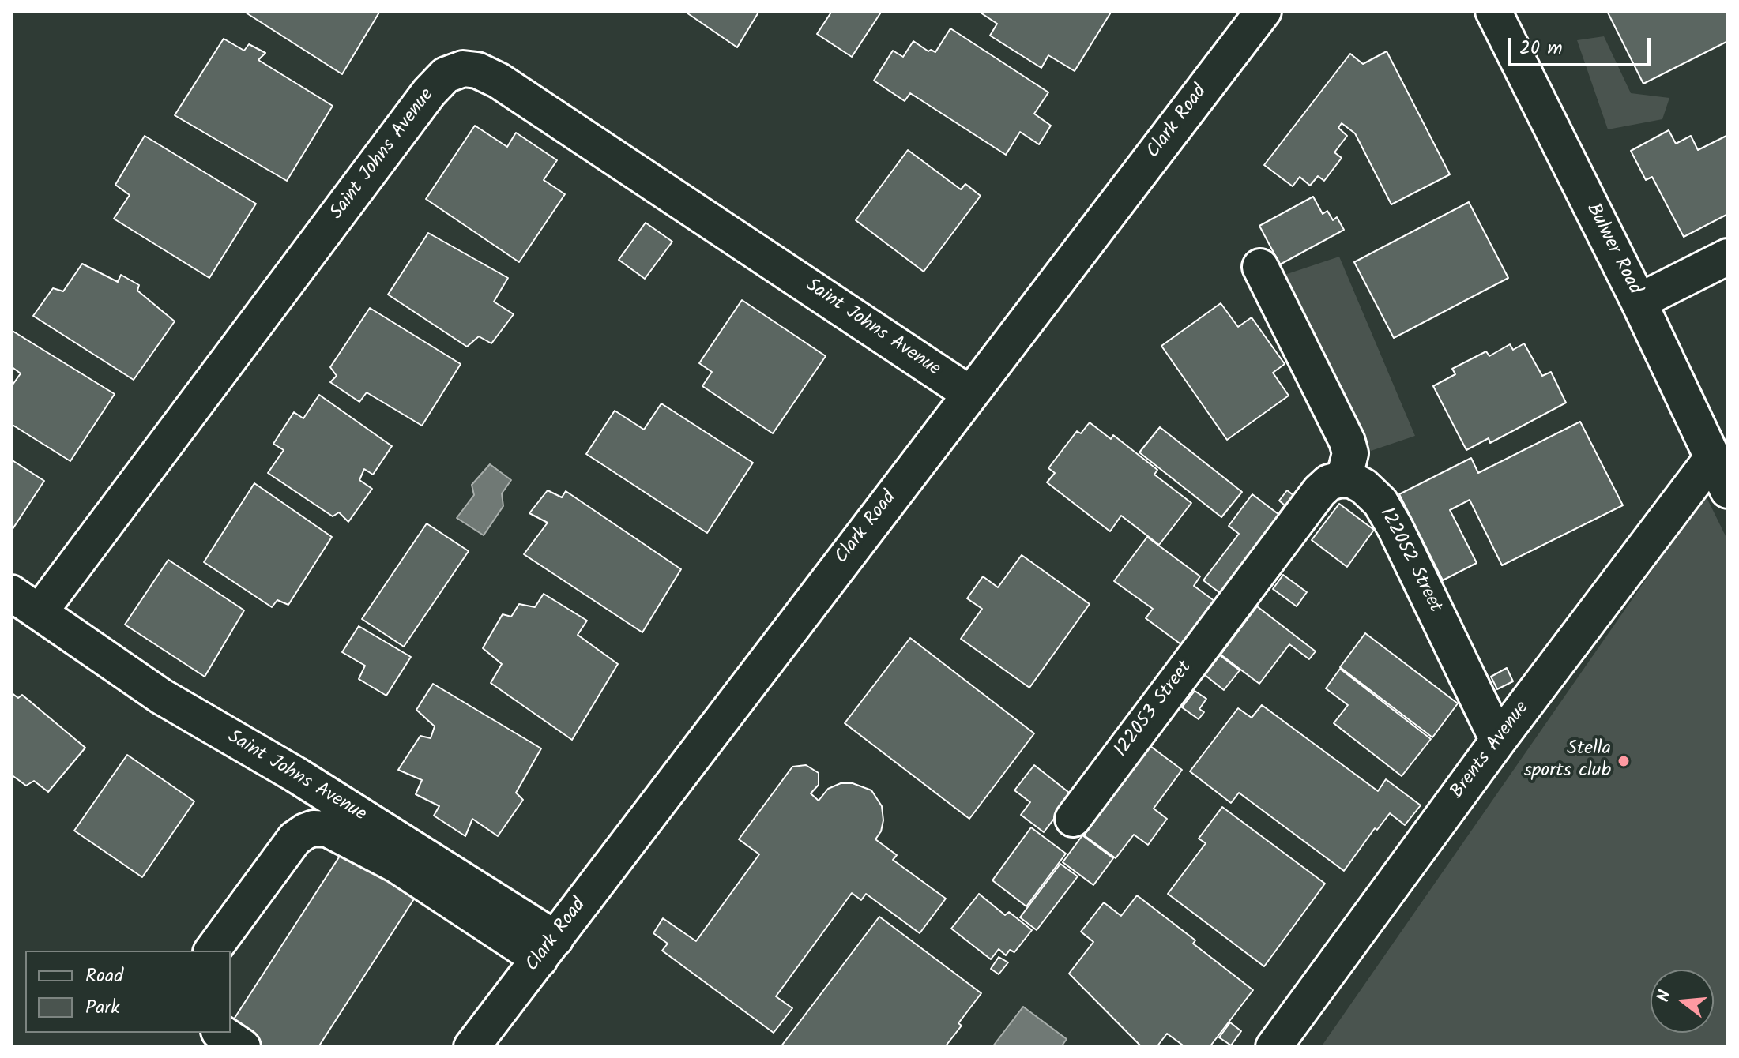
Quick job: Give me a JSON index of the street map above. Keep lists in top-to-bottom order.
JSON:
{
  "streets": {
    "street": [
      "Clark Road",
      "Saint Johns Avenue",
      "Bulwer Road",
      "122052 Street",
      "122053 Street",
      "Brents Avenue"
    ]
  },
  "crossings": [
    ["Clark Road", "Saint Johns Avenue"],
    ["Bulwer Road", "Brents Avenue"],
    ["122052 Street", "122053 Street"],
    ["122052 Street", "Brents Avenue"]
  ],
  "places": ["Stella sports club"],
  "legend": ["Road", "Park"],
  "scale_bar": "20 m",
  "north": "left"
}
